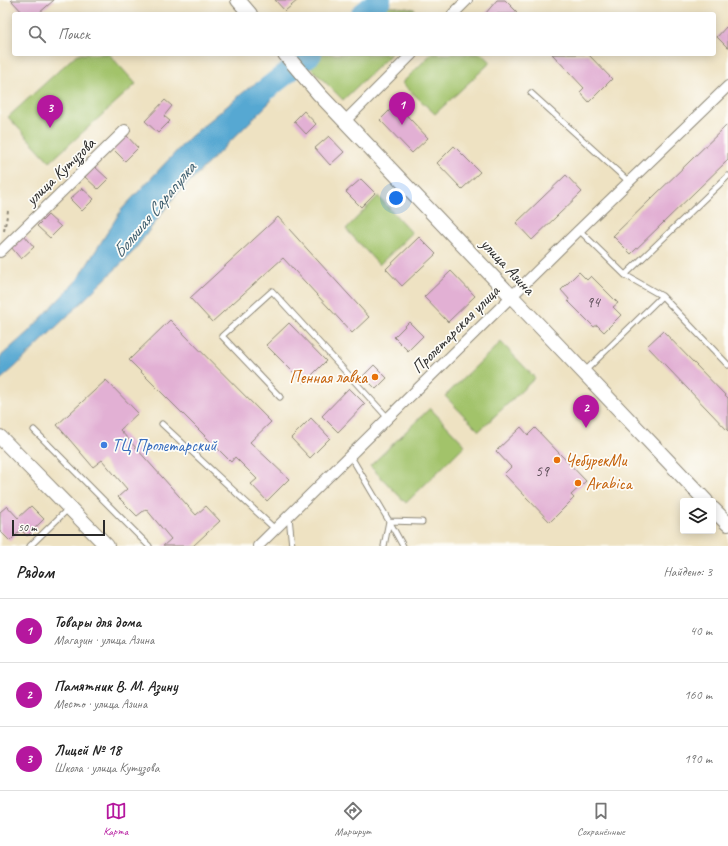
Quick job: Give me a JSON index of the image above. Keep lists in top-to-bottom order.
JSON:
{
  "streets": {
    "main road": ["улица Азина"],
    "street": ["улица Кутузова", "Пролетарская улица"]
  },
  "crossings": [
    ["улица Азина", "Пролетарская улица"]
  ],
  "water": ["Большая Сарапулка"],
  "places": [
    "Пенная лавка",
    "ТЦ Пролетарский",
    "ЧебурекМи",
    "Arabica"
  ],
  "house_numbers": ["94", "59"],
  "scale_bar": "50 m",
  "page": {
    "search": "Поиск",
    "pins": ["1", "3", "2"],
    "scale": "50 m",
    "heading": ["Рядом", "Найдено: 3"],
    "list": [
      {
        "mark": "1",
        "name": "Товары для дома",
        "note": "Магазин · улица Азина",
        "value": "40 m"
      },
      {
        "mark": "2",
        "name": "Памятник В. М. Азину",
        "note": "Место · улица Азина",
        "value": "160 m"
      },
      {
        "mark": "3",
        "name": "Лицей № 18",
        "note": "Школа · улица Кутузова",
        "value": "190 m"
      }
    ],
    "nav": ["Карта", "Маршрут", "Сохранённые"]
  }
}
